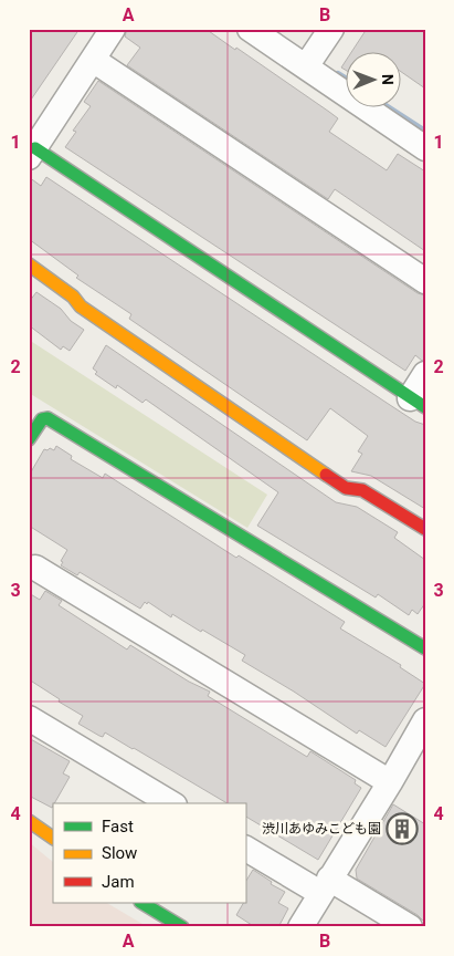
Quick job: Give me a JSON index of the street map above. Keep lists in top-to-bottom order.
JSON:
{
  "places": {
    "building": ["渋川あゆみこども園"]
  },
  "legend": ["Fast", "Slow", "Jam"],
  "north": "right",
  "grid": {
    "columns": ["A", "B"],
    "rows": [
      "1",
      "2",
      "3",
      "4"
    ]
  }
}
